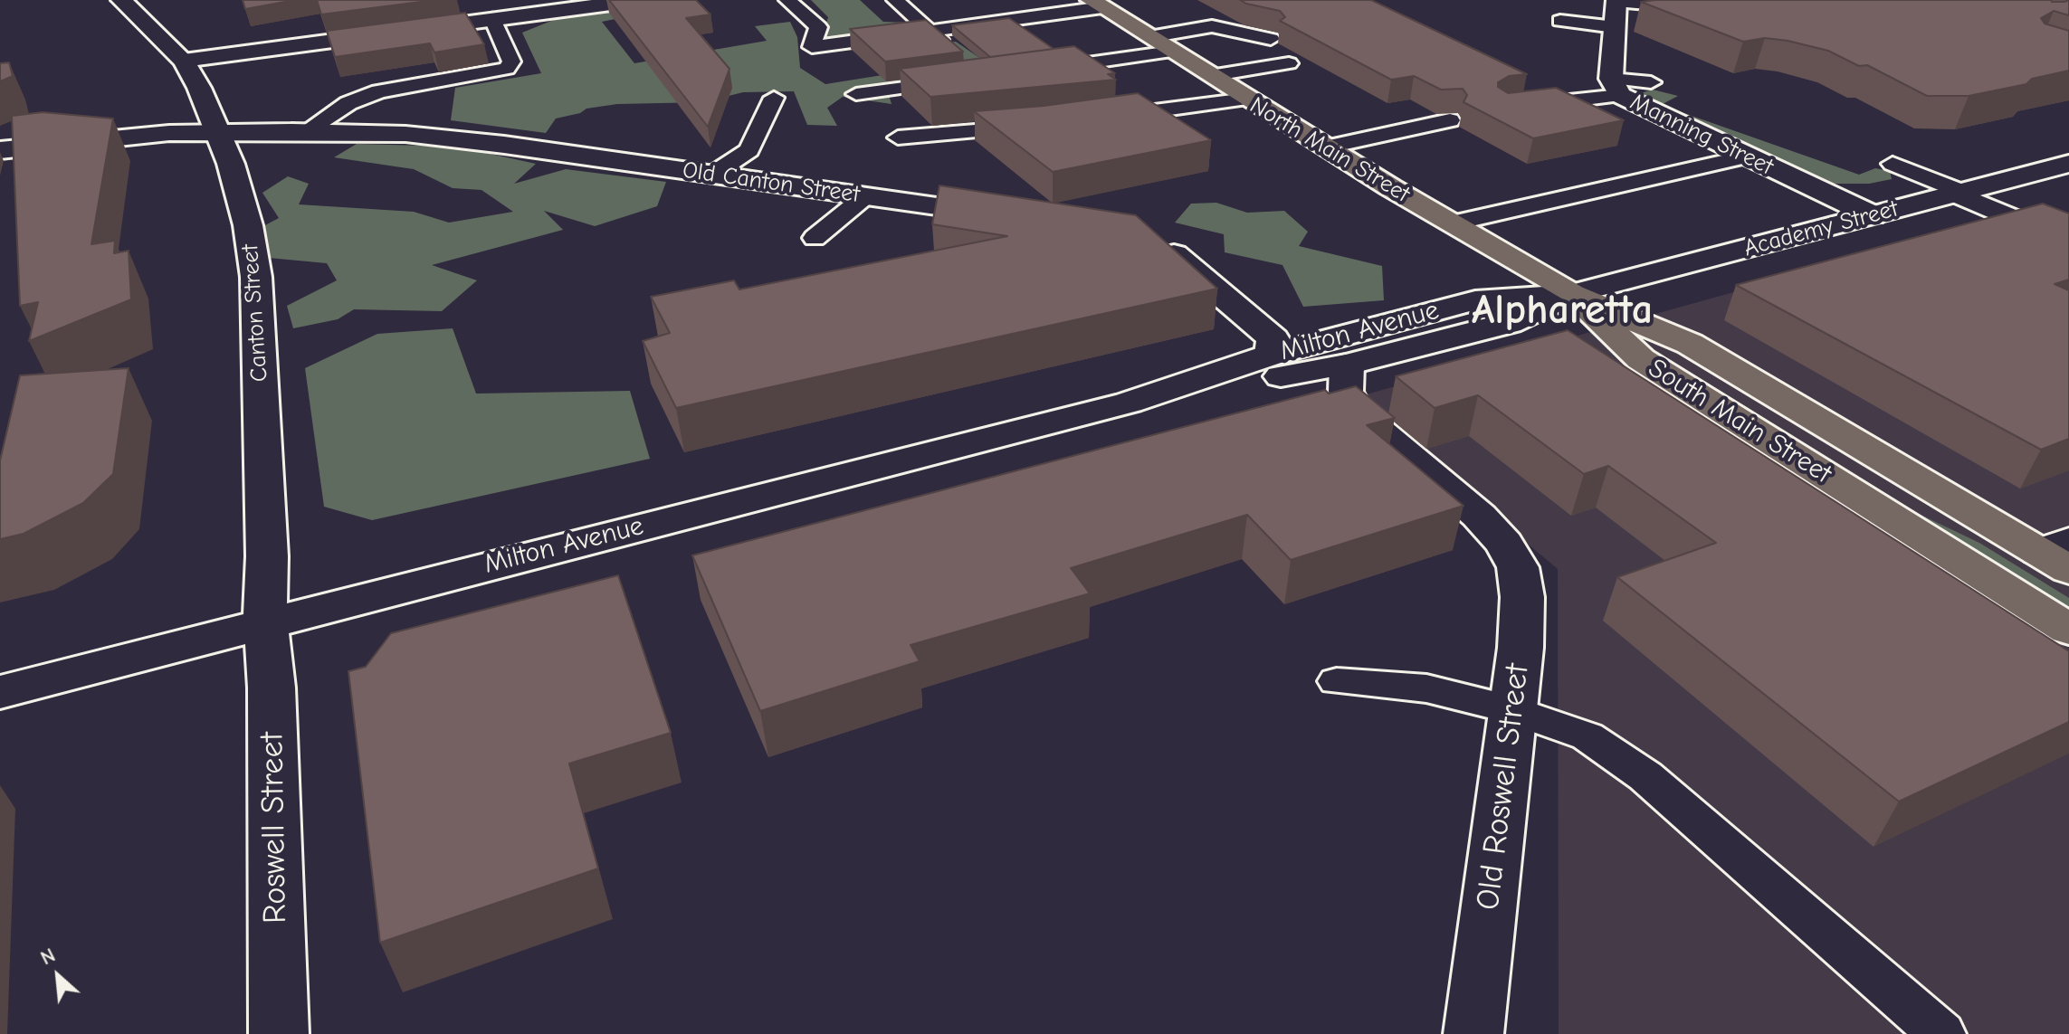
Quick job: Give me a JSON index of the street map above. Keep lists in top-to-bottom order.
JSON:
{
  "streets": {
    "main road": ["North Main Street", "South Main Street"],
    "street": [
      "Manning Street",
      "Old Canton Street",
      "Academy Street",
      "Canton Street",
      "Milton Avenue",
      "Old Roswell Street",
      "Roswell Street"
    ]
  },
  "crossings": [
    ["Manning Street", "Academy Street"],
    ["North Main Street", "Academy Street"],
    ["North Main Street", "Milton Avenue"],
    ["North Main Street", "South Main Street"],
    ["Old Canton Street", "Canton Street"],
    ["Academy Street", "Milton Avenue"],
    ["Academy Street", "South Main Street"],
    ["Canton Street", "Milton Avenue"],
    ["Canton Street", "Roswell Street"],
    ["Milton Avenue", "South Main Street"],
    ["Milton Avenue", "Old Roswell Street"],
    ["Milton Avenue", "Roswell Street"]
  ],
  "districts": ["Alpharetta"],
  "north": "top left"
}
